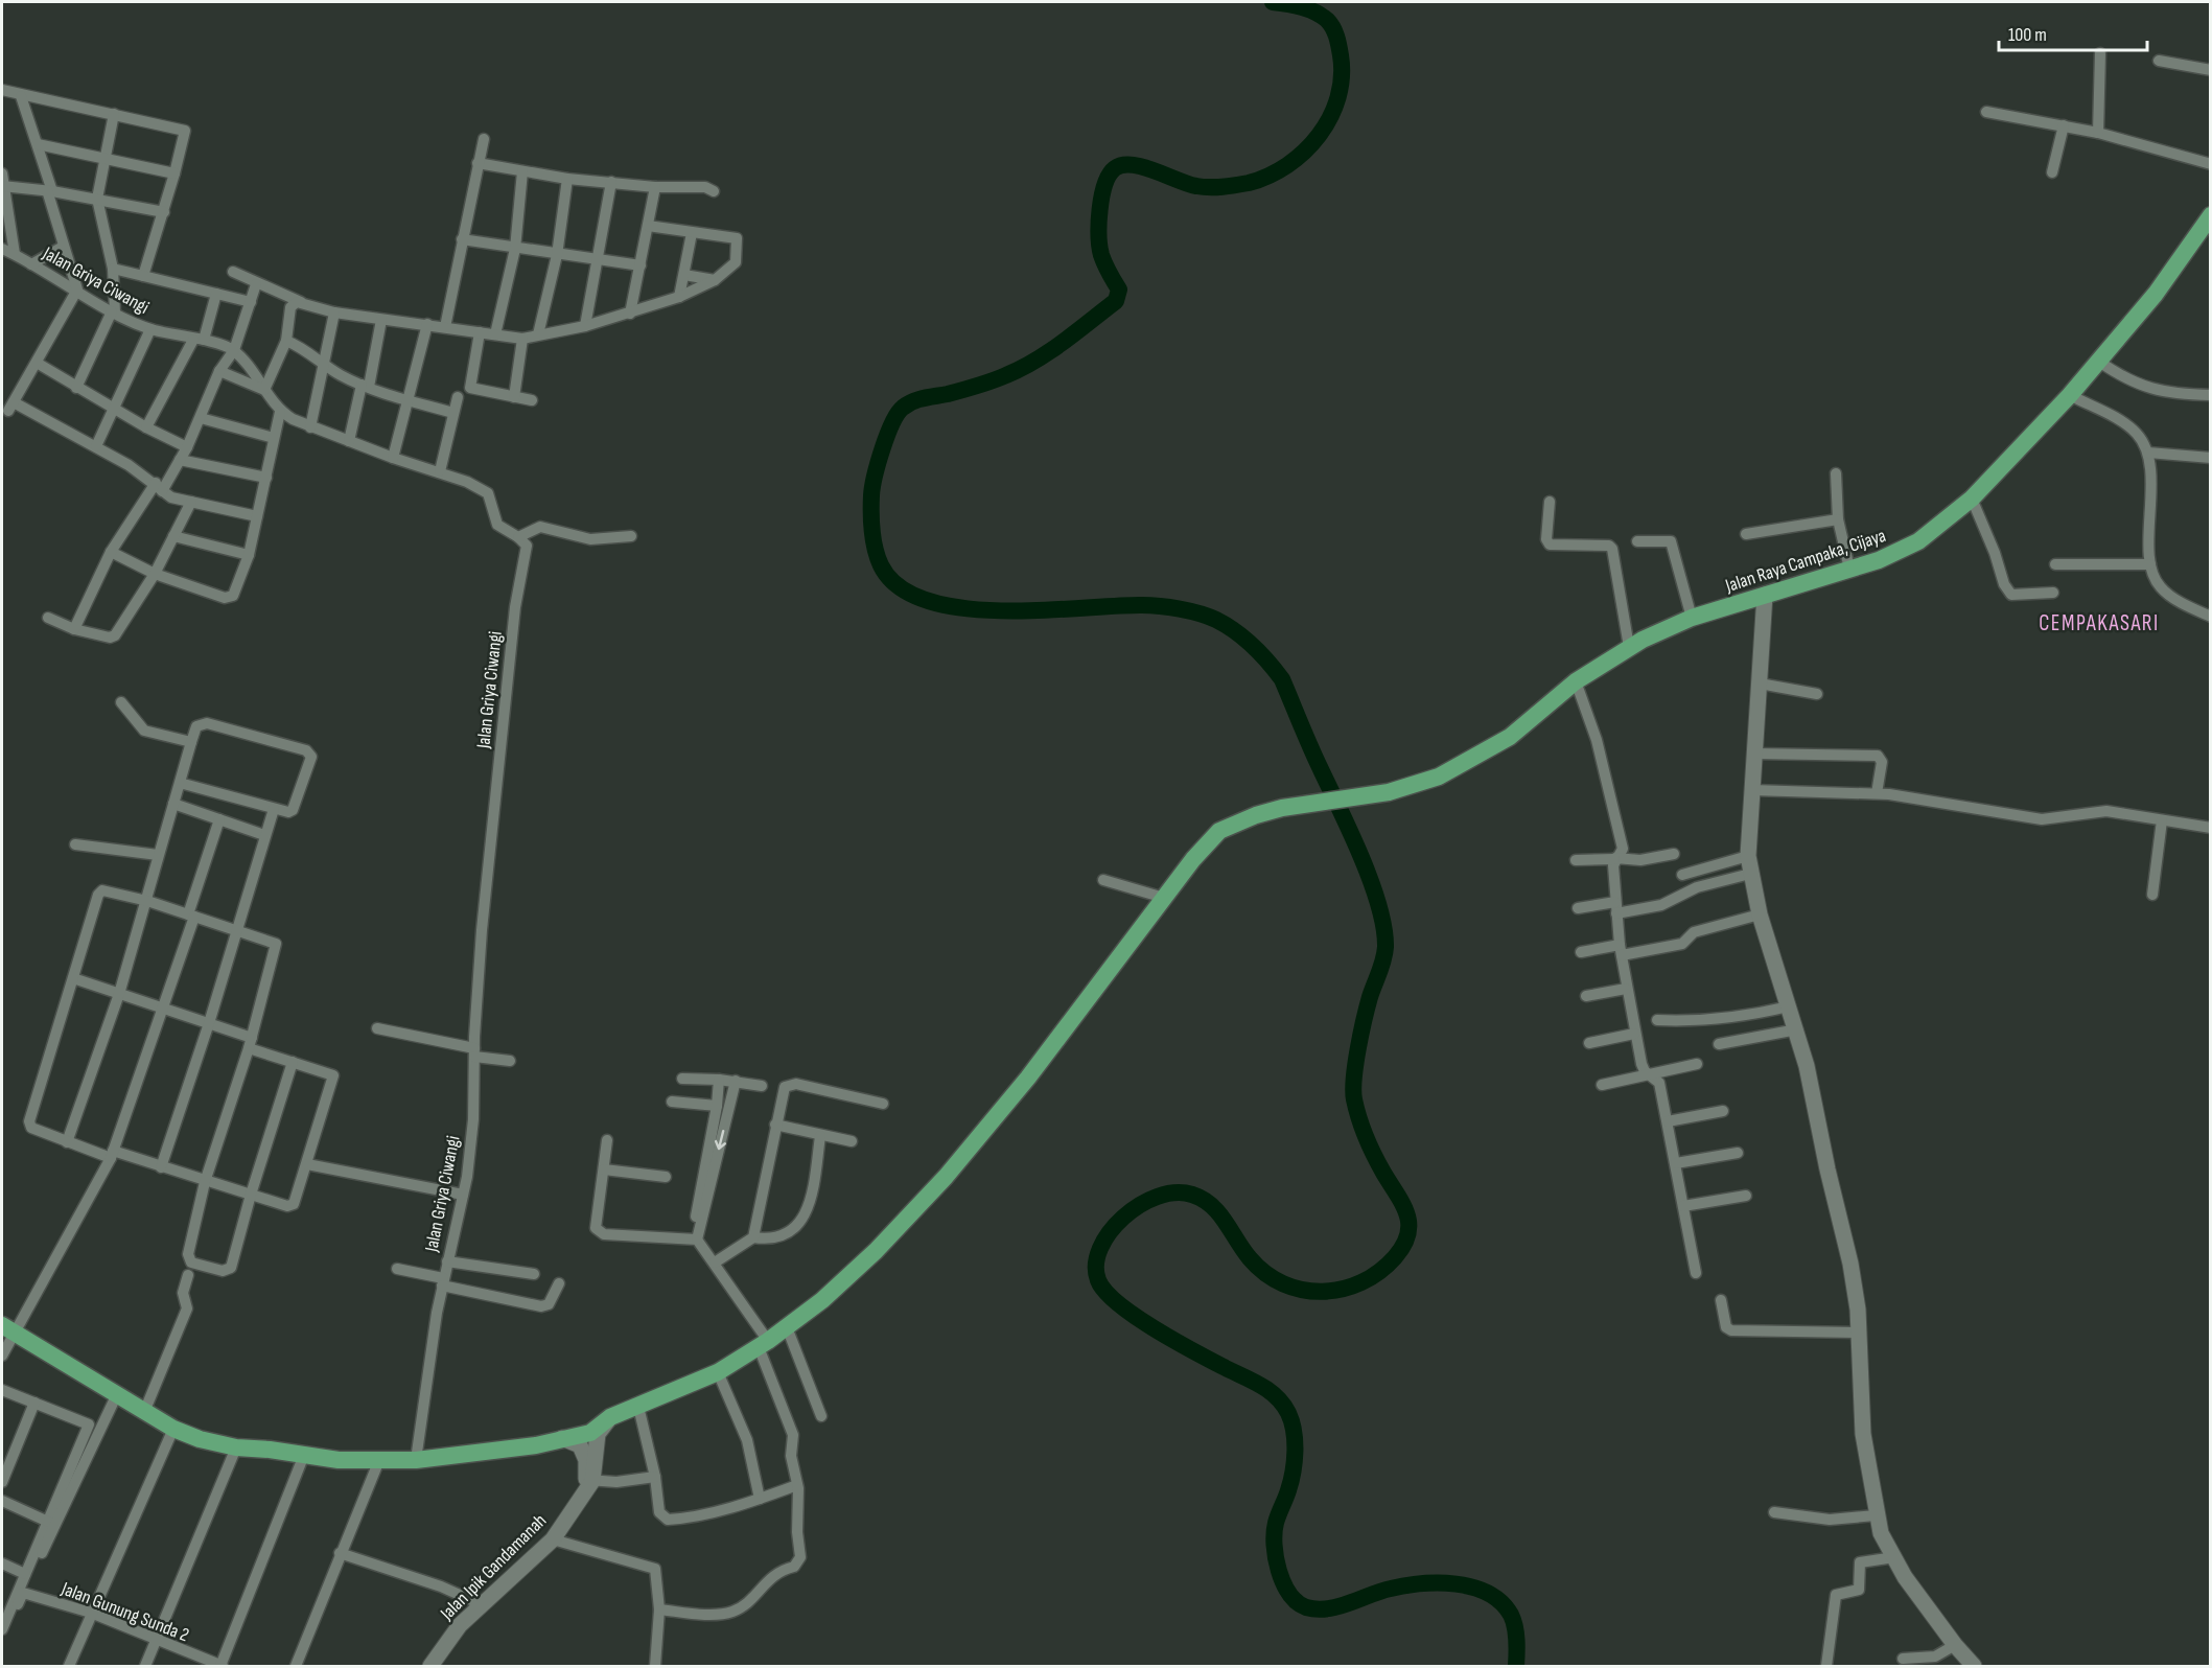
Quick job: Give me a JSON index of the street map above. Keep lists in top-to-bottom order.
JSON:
{
  "streets": {
    "main road": ["Jalan Raya Campaka, Cijaya"],
    "street": ["Jalan Griya Ciwangi", "Jalan Ipik Gandamanah", "Jalan Gunung Sunda 2"]
  },
  "crossings": [
    ["Jalan Griya Ciwangi", "Jalan Raya Campaka, Cijaya"],
    ["Jalan Raya Campaka, Cijaya", "Jalan Ipik Gandamanah"]
  ],
  "districts": ["CEMPAKASARI"],
  "scale_bar": "100 m"
}
